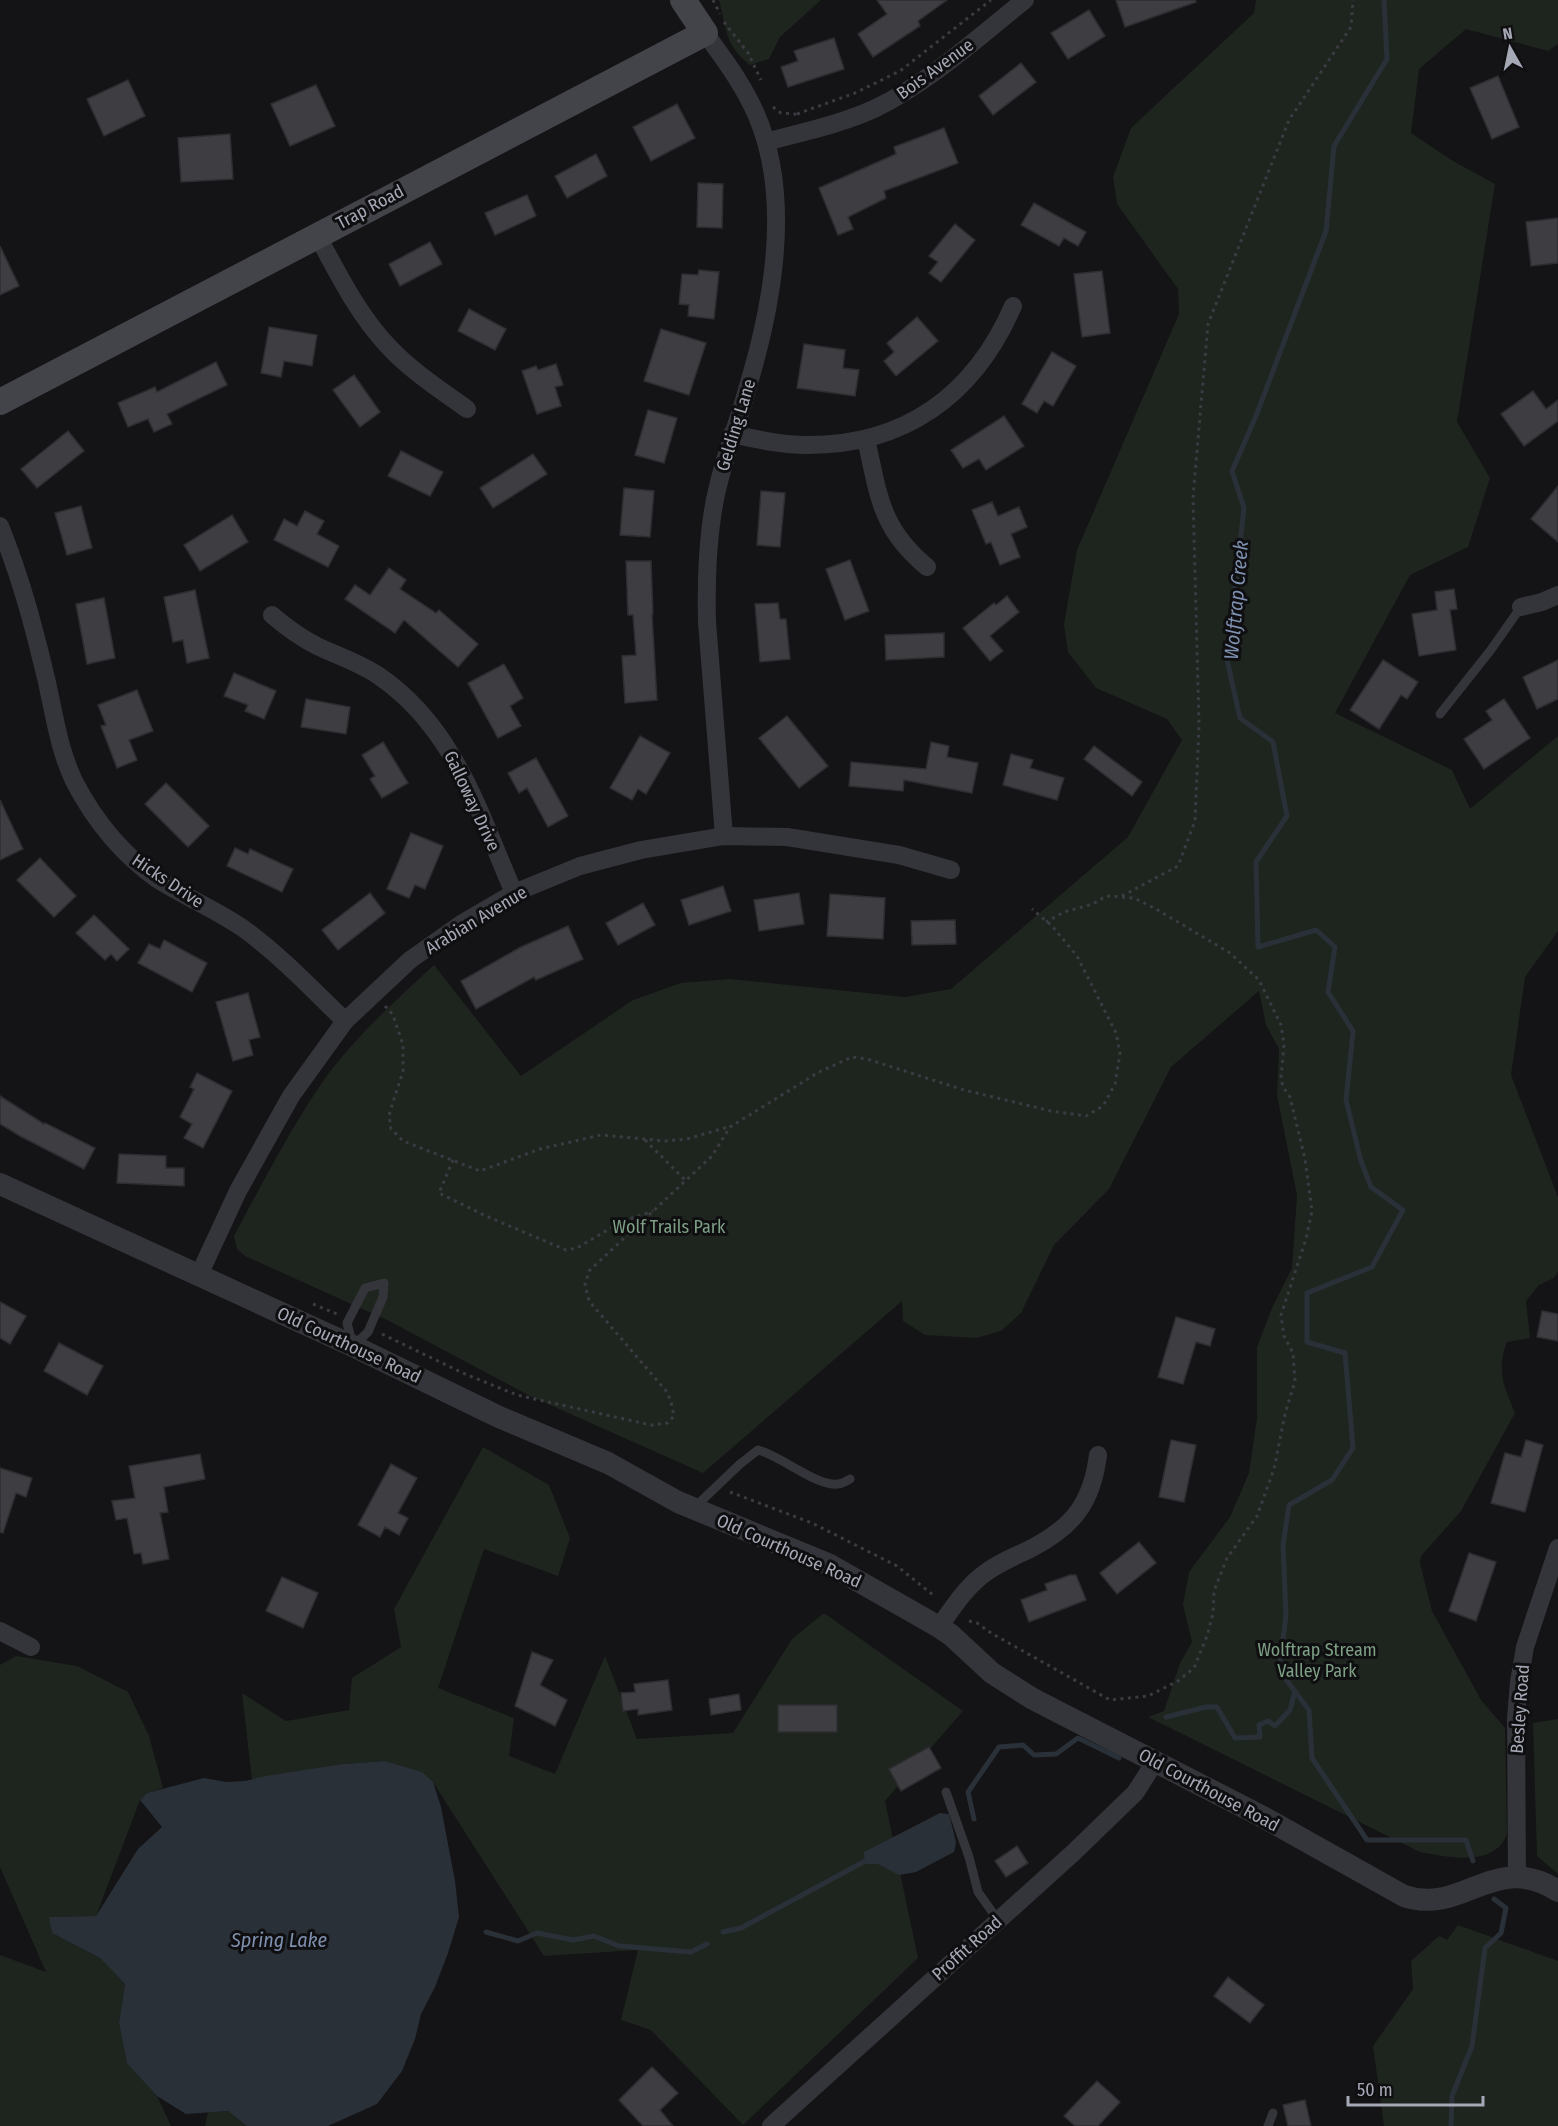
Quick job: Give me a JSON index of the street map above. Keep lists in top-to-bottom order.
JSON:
{
  "streets": {
    "main road": ["Trap Road"],
    "street": [
      "Bois Avenue",
      "Gelding Lane",
      "Galloway Drive",
      "Hicks Drive",
      "Arabian Avenue",
      "Old Courthouse Road",
      "Besley Road",
      "Proffit Road"
    ]
  },
  "crossings": [
    ["Bois Avenue", "Gelding Lane"],
    ["Trap Road", "Gelding Lane"],
    ["Gelding Lane", "Arabian Avenue"],
    ["Galloway Drive", "Arabian Avenue"],
    ["Hicks Drive", "Arabian Avenue"],
    ["Arabian Avenue", "Old Courthouse Road"],
    ["Old Courthouse Road", "Besley Road"],
    ["Old Courthouse Road", "Proffit Road"]
  ],
  "water": ["Wolftrap Creek", "Spring Lake"],
  "parks": ["Wolf Trails Park", "Wolftrap Stream Valley Park"],
  "scale_bar": "50 m",
  "north": "top"
}
